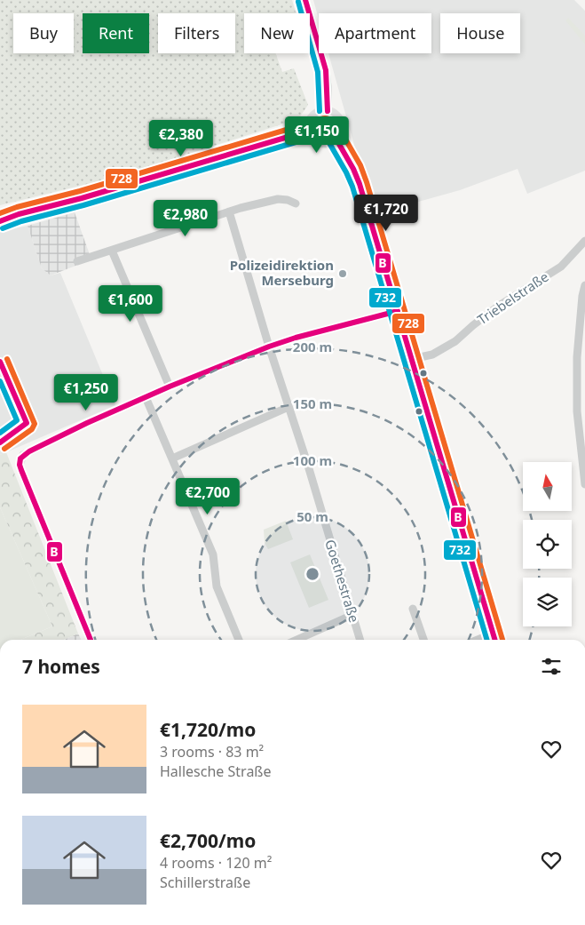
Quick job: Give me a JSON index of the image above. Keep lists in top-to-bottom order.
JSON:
{
  "streets": {
    "street": ["Triebelstraße", "Goethestraße"]
  },
  "places": ["Polizeidirektion Merseburg"],
  "lines": ["transit line B", "transit line 732", "transit line 728"],
  "north": "top",
  "page": {
    "chip": [
      "Buy",
      "Rent",
      "Filters",
      "New",
      "Apartment",
      "House"
    ],
    "price": [
      "€1,150",
      "€2,380",
      "€1,720",
      "€2,980",
      "€1,600",
      "€1,250",
      "€2,700"
    ],
    "heading": "7 homes",
    "list": [
      {
        "name": "€1,720/mo",
        "note": "3 rooms · 83 m² · Hallesche Straße"
      },
      {
        "name": "€2,700/mo",
        "note": "4 rooms · 120 m² · Schillerstraße"
      }
    ]
  },
  "rings": [
    "200 m",
    "150 m",
    "100 m",
    "50 m"
  ]
}
